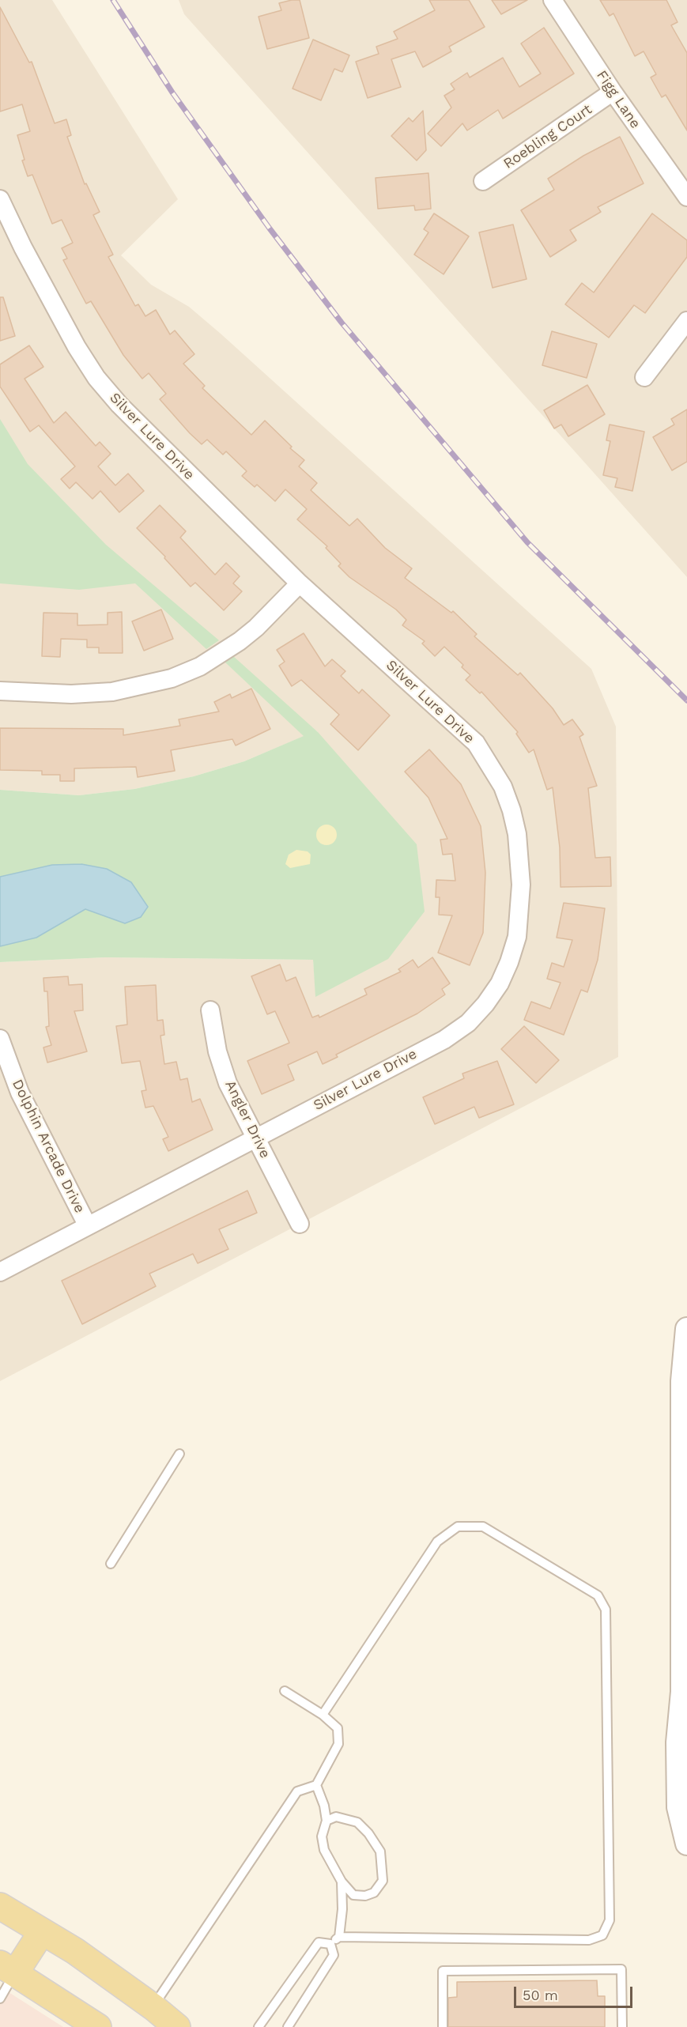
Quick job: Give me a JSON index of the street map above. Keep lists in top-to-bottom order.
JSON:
{
  "streets": {
    "street": [
      "Figg Lane",
      "Roebling Court",
      "Silver Lure Drive",
      "Angler Drive",
      "Dolphin Arcade Drive"
    ]
  },
  "crossings": [
    ["Figg Lane", "Roebling Court"],
    ["Silver Lure Drive", "Angler Drive"],
    ["Silver Lure Drive", "Dolphin Arcade Drive"]
  ],
  "scale_bar": "50 m"
}
